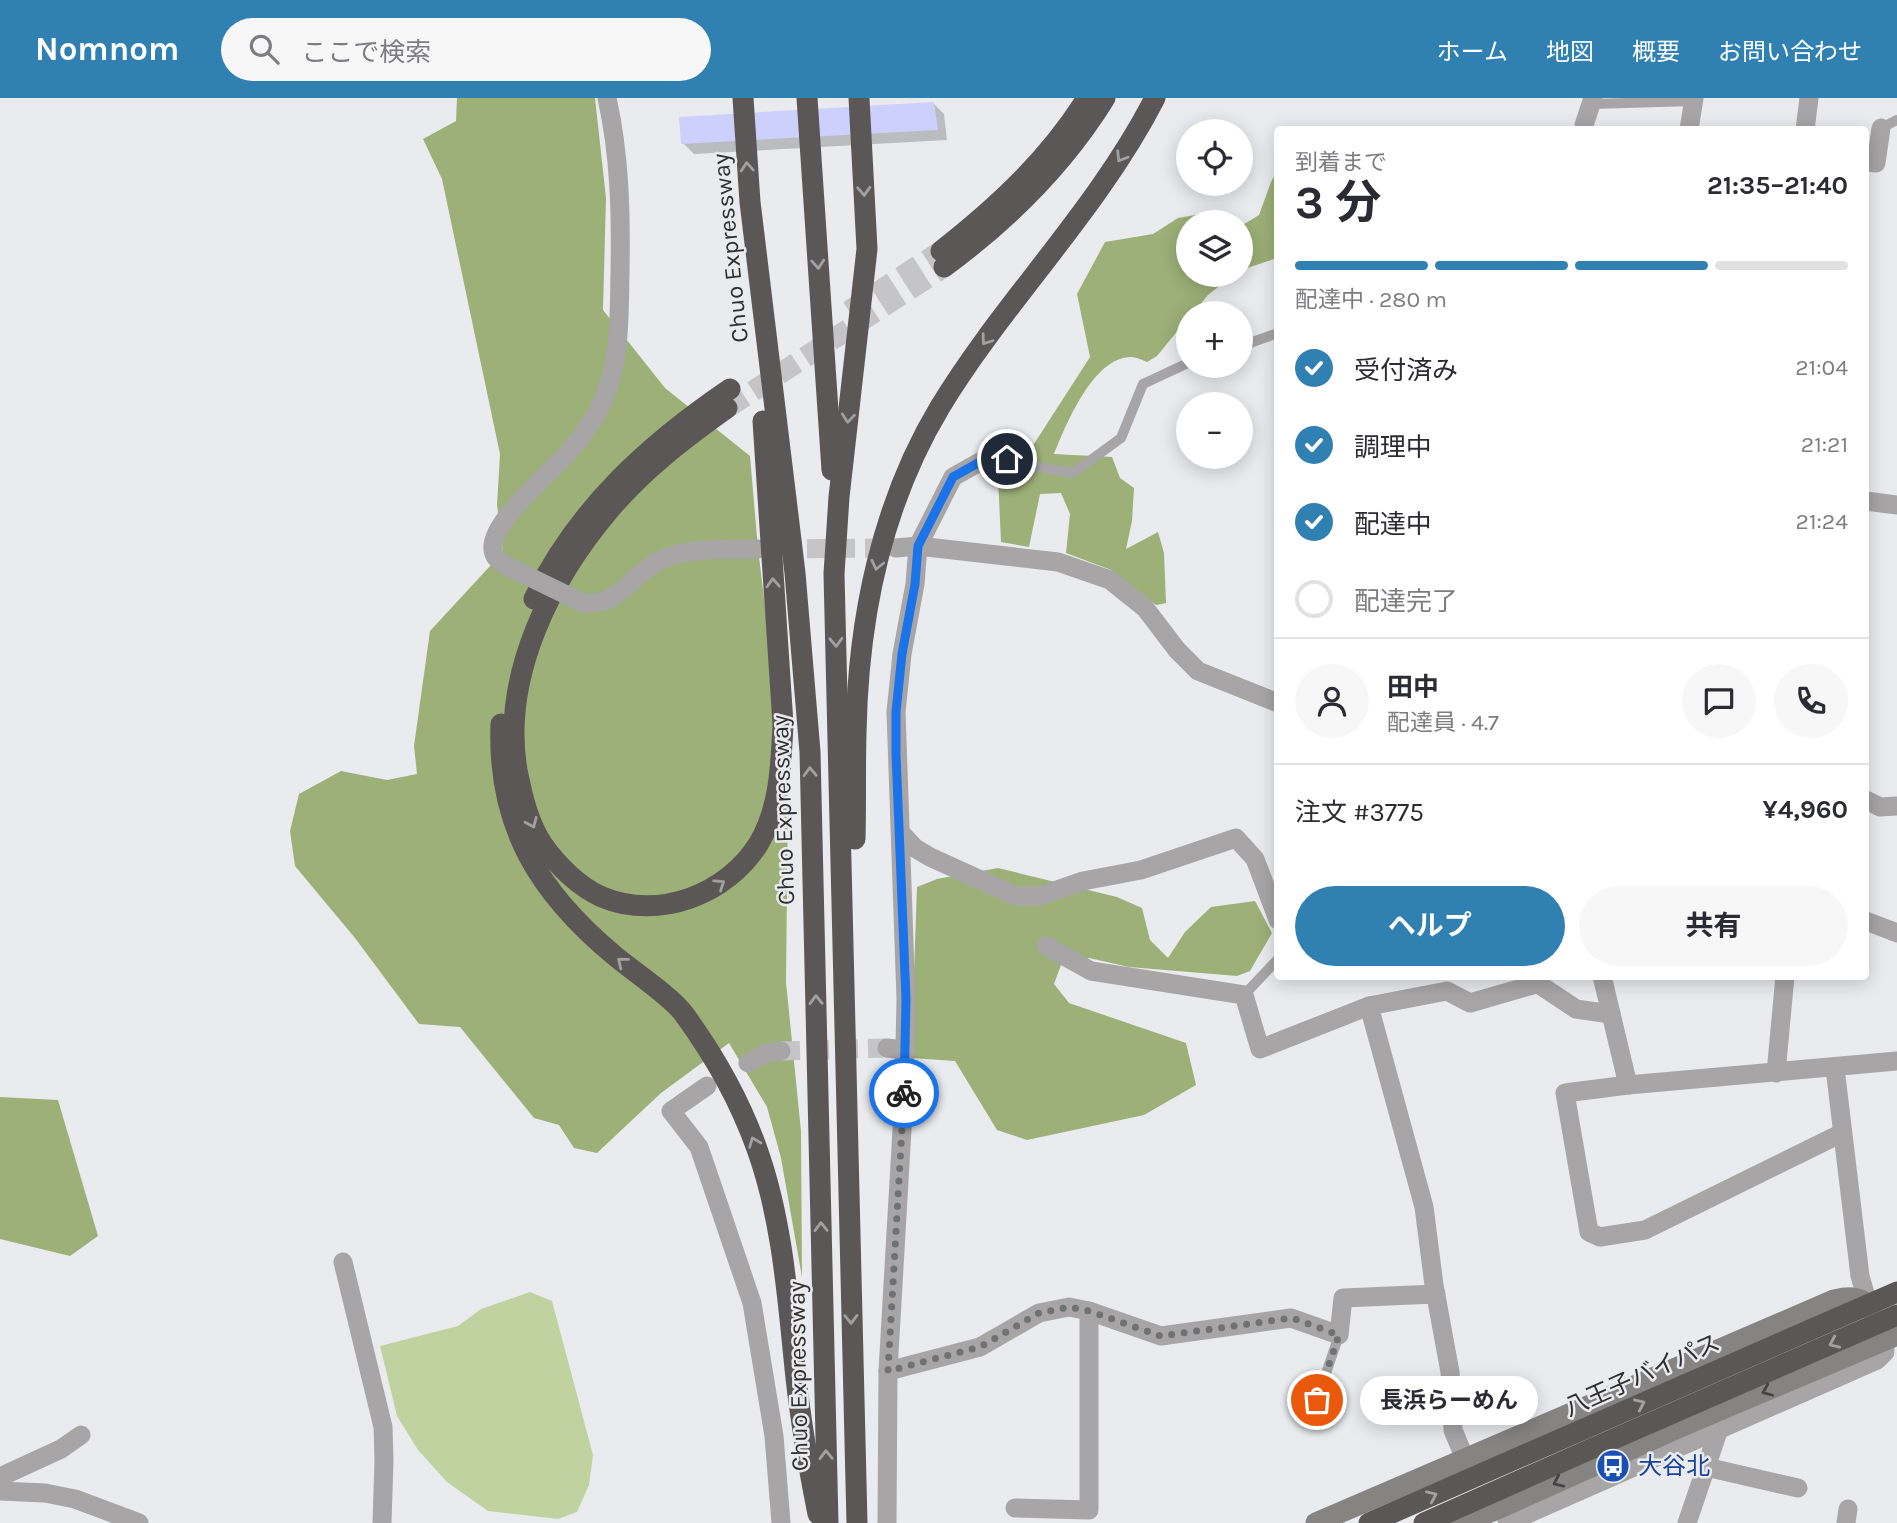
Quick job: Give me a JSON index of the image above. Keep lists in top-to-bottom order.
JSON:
{
  "streets": {
    "highway": ["Chuo Expressway", "八王子バイパス"]
  },
  "places": {
    "other": ["長浜らーめん"],
    "bus stop": ["大谷北"]
  },
  "page": {
    "header": "Nomnom",
    "search": "ここで検索",
    "nav": [
      "ホーム",
      "地図",
      "概要",
      "お問い合わせ"
    ],
    "map_buttons": ["+", "−"],
    "heading": ["3 分", "到着まで", "21:35–21:40"],
    "panel": [
      "田中",
      "配達員 · 4.7",
      "注文 #3775",
      "¥4,960"
    ],
    "bar": "配達中 · 280 m",
    "list": [
      ["受付済み", "21:04"],
      ["調理中", "21:21"],
      ["配達中", "21:24"],
      "配達完了"
    ],
    "buttons": ["ヘルプ", "共有"],
    "bubble": "長浜らーめん"
  }
}
